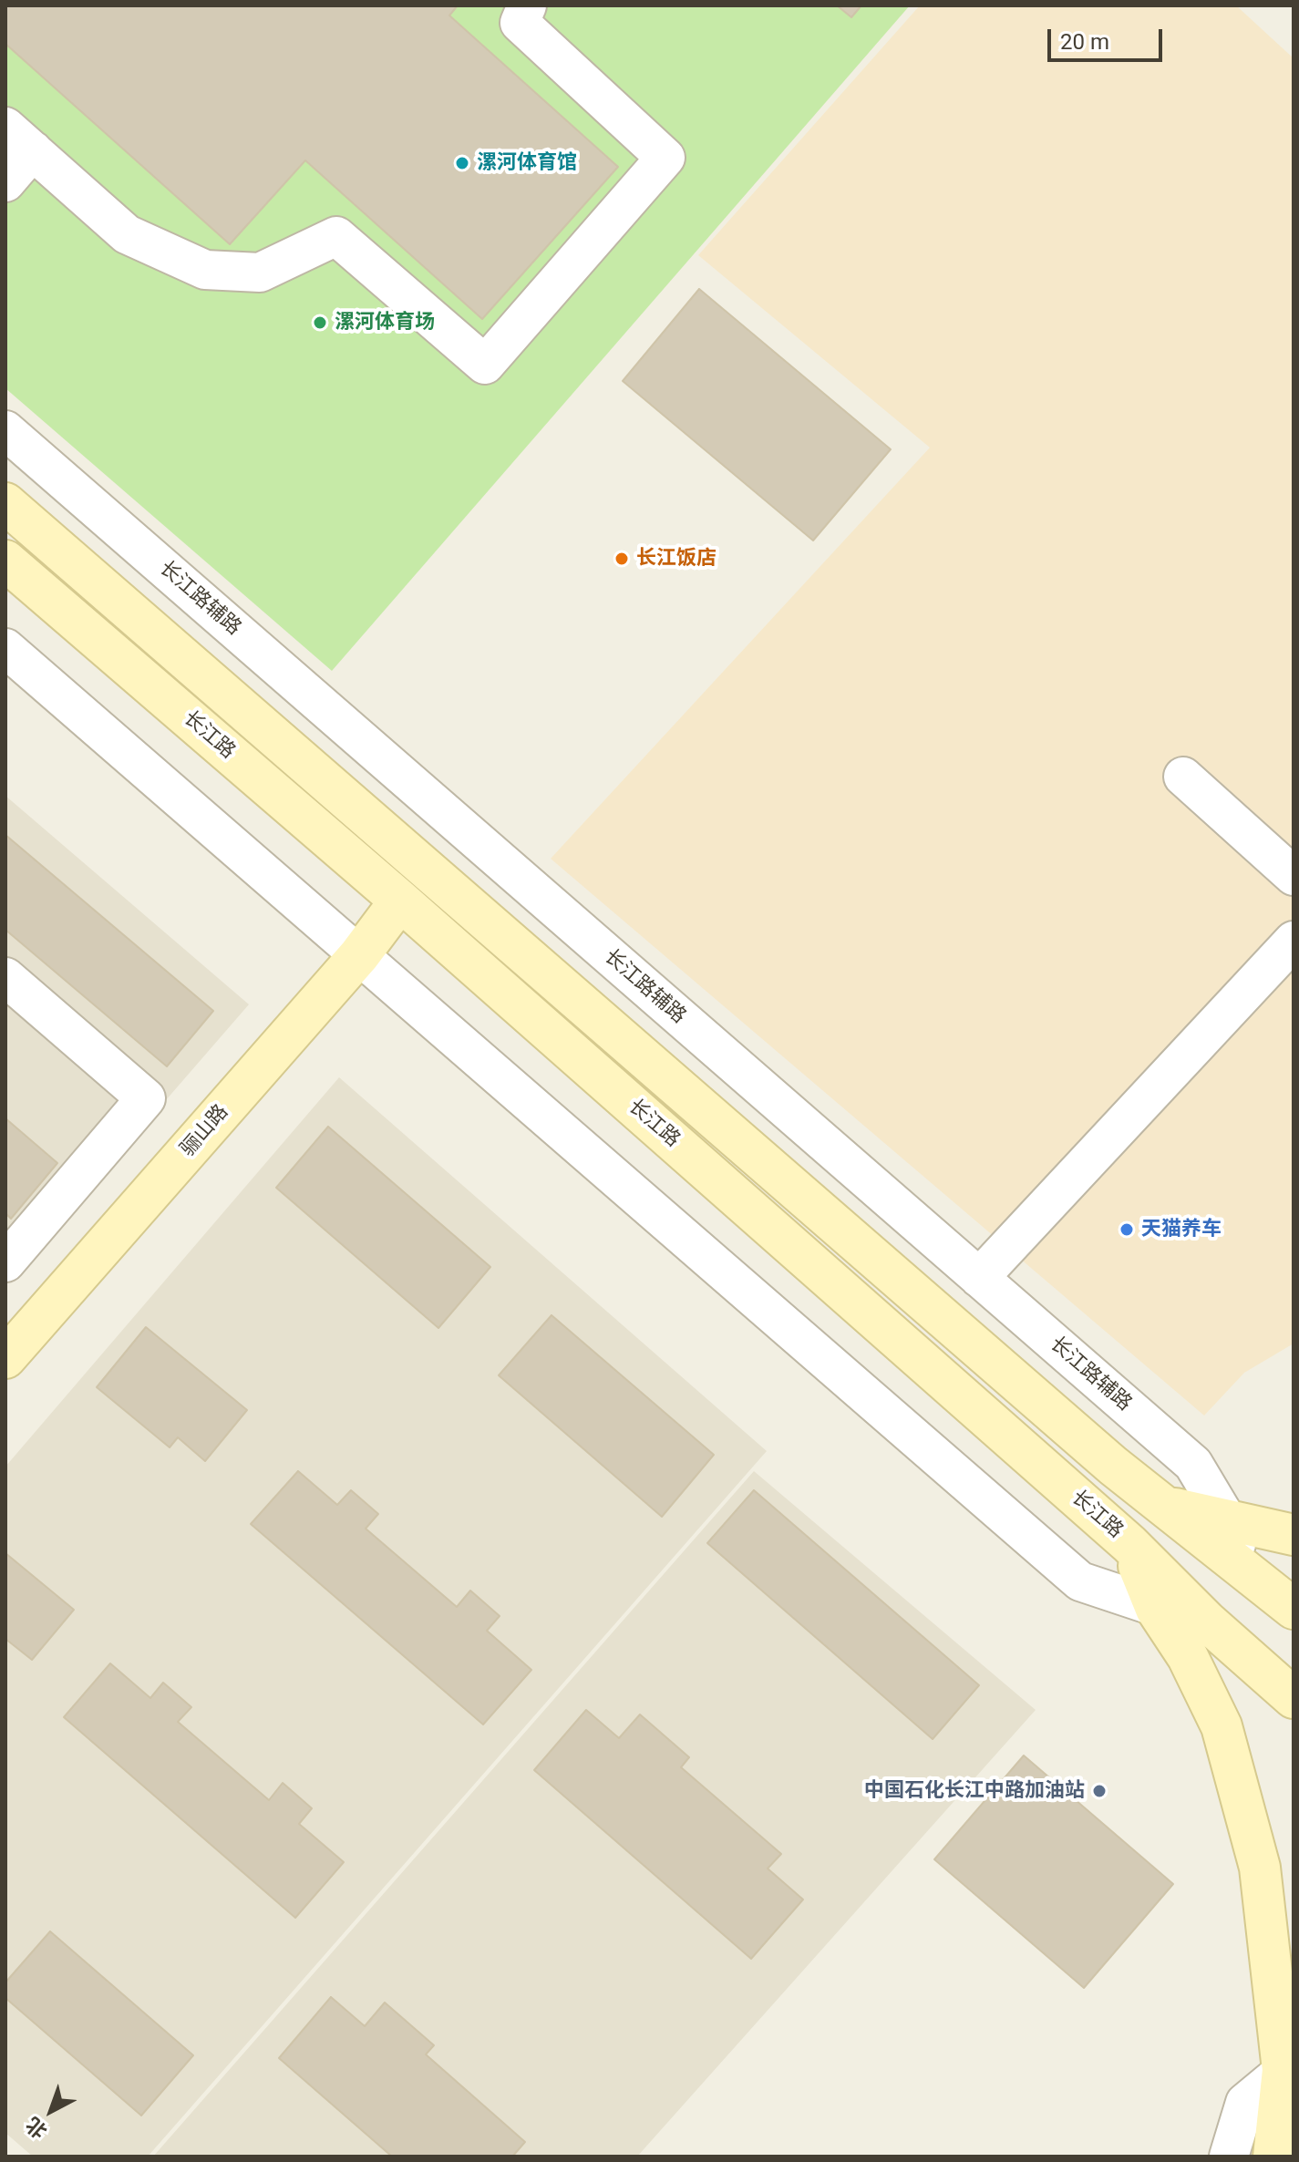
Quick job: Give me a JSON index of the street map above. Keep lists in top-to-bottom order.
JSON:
{
  "streets": {
    "main road": ["长江路", "骊山路"],
    "street": ["长江路辅路"]
  },
  "crossings": [
    ["长江路", "骊山路"]
  ],
  "places": [
    "漯河体育馆",
    "漯河体育场",
    "长江饭店",
    "天猫养车",
    "中国石化长江中路加油站"
  ],
  "scale_bar": "20 m",
  "north": "bottom left"
}
